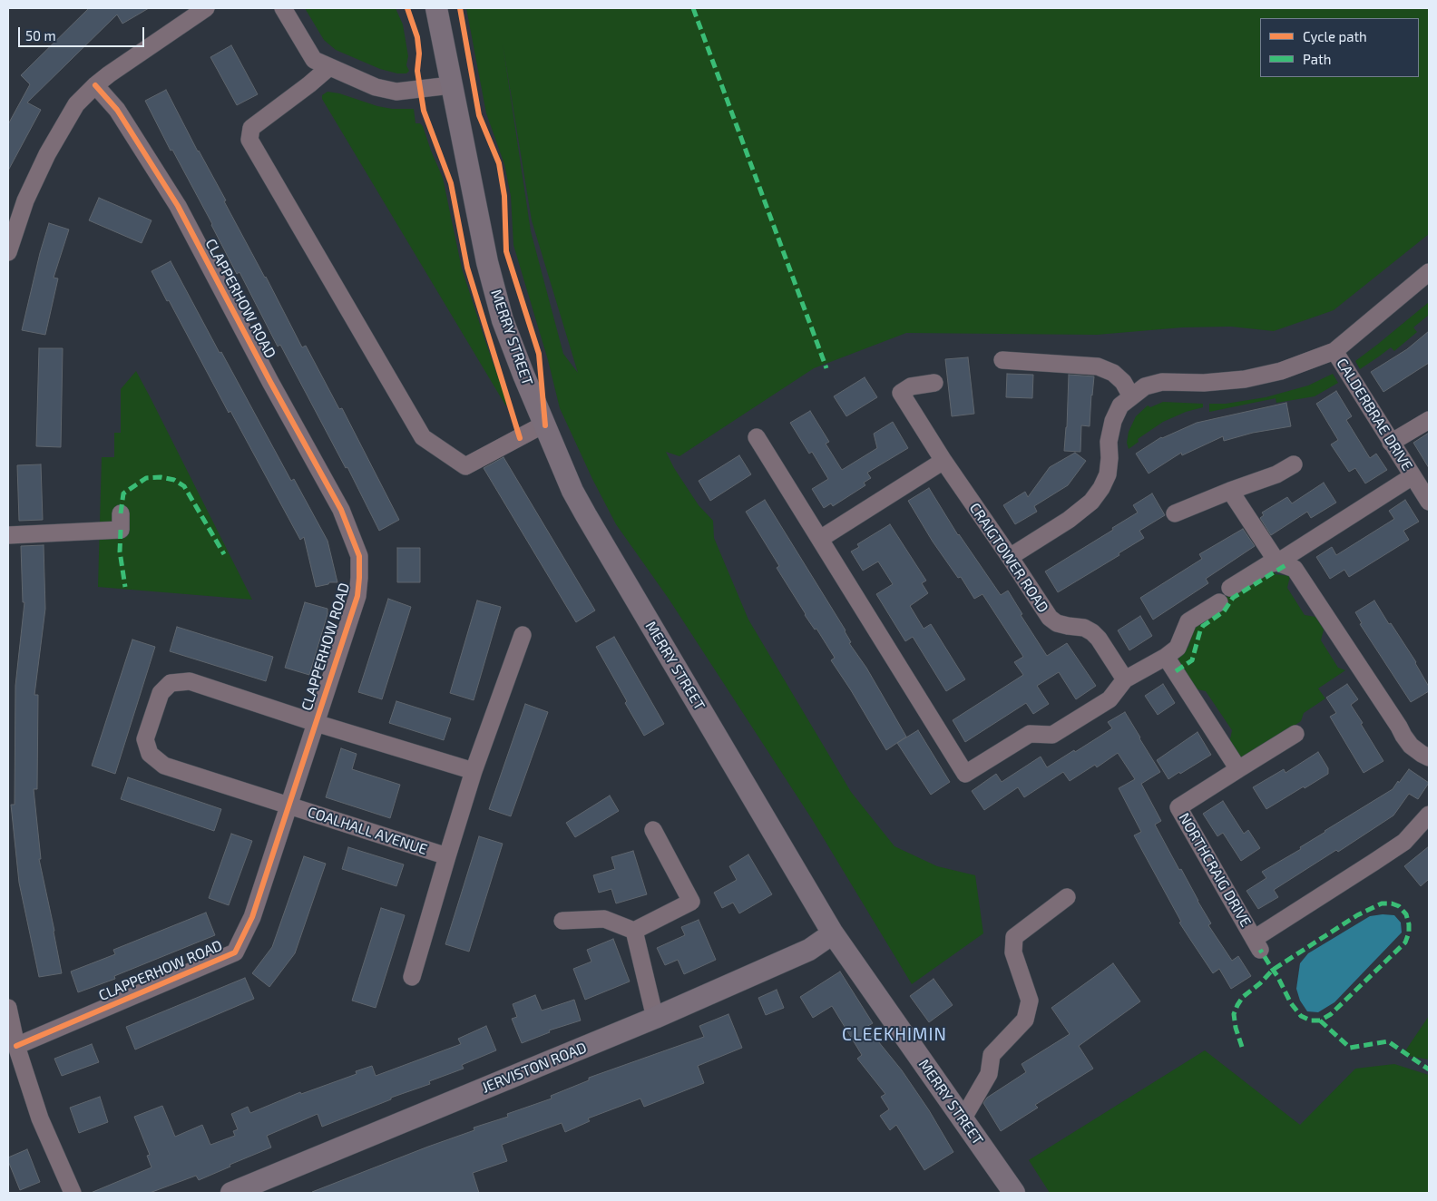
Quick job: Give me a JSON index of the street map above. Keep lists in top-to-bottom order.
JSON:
{
  "streets": {
    "main road": ["MERRY STREET", "JERVISTON ROAD"],
    "street": [
      "CLAPPERHOW ROAD",
      "CALDERBRAE DRIVE",
      "CRAIGTOWER ROAD",
      "COALHALL AVENUE",
      "NORTHCRAIG DRIVE"
    ]
  },
  "crossings": [
    ["CLAPPERHOW ROAD", "COALHALL AVENUE"],
    ["MERRY STREET", "JERVISTON ROAD"]
  ],
  "districts": ["CLEEKHIMIN"],
  "legend": ["Cycle path", "Path"],
  "scale_bar": "50 m"
}
